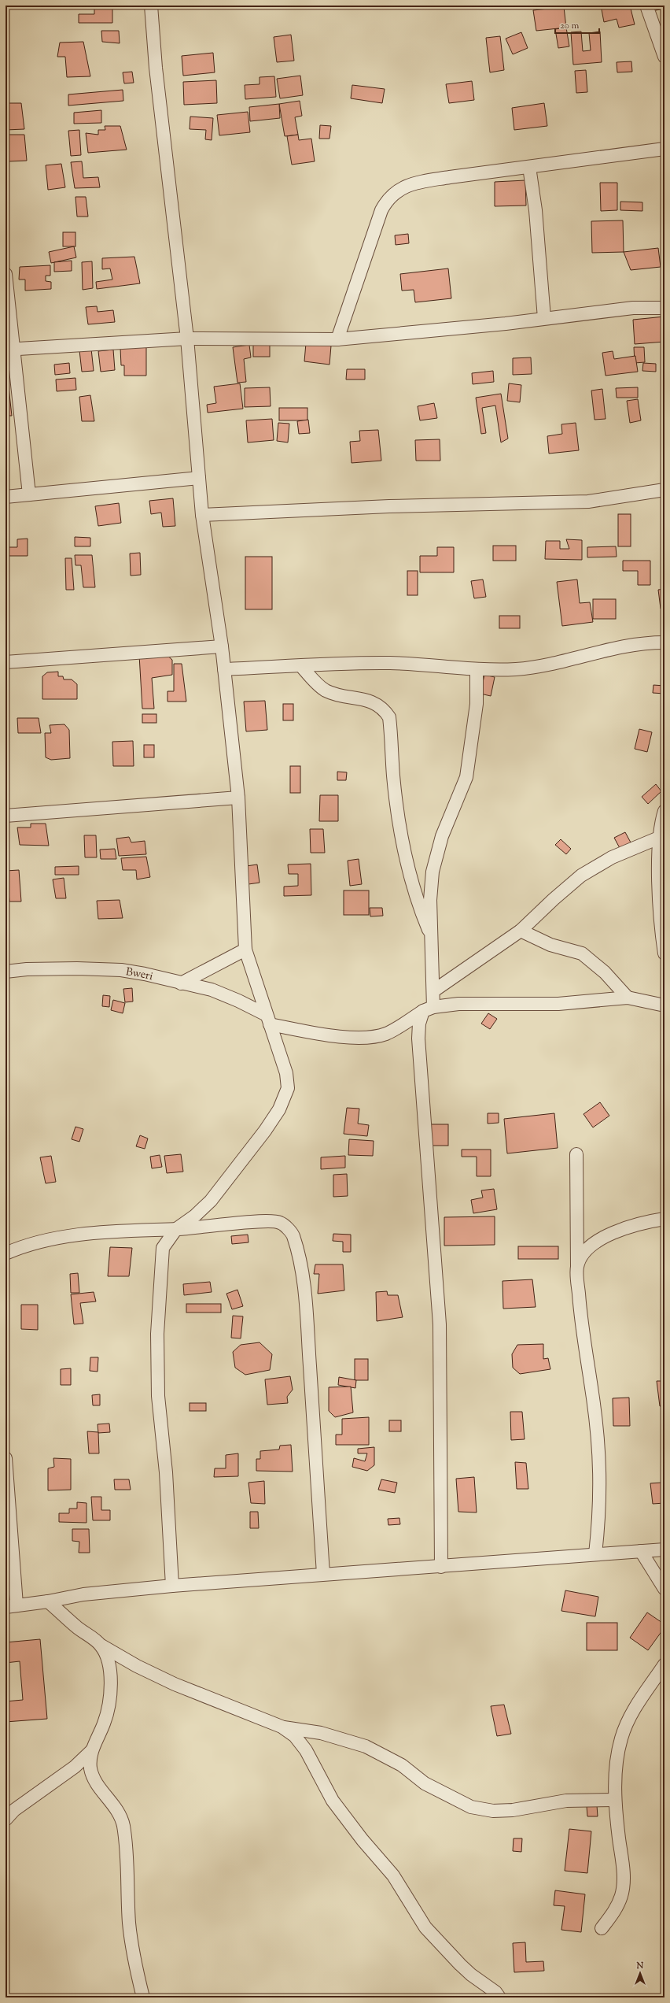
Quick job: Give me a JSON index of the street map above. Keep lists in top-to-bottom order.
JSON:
{
  "streets": {
    "street": ["Bweri"]
  },
  "scale_bar": "20 m",
  "north": "top"
}
